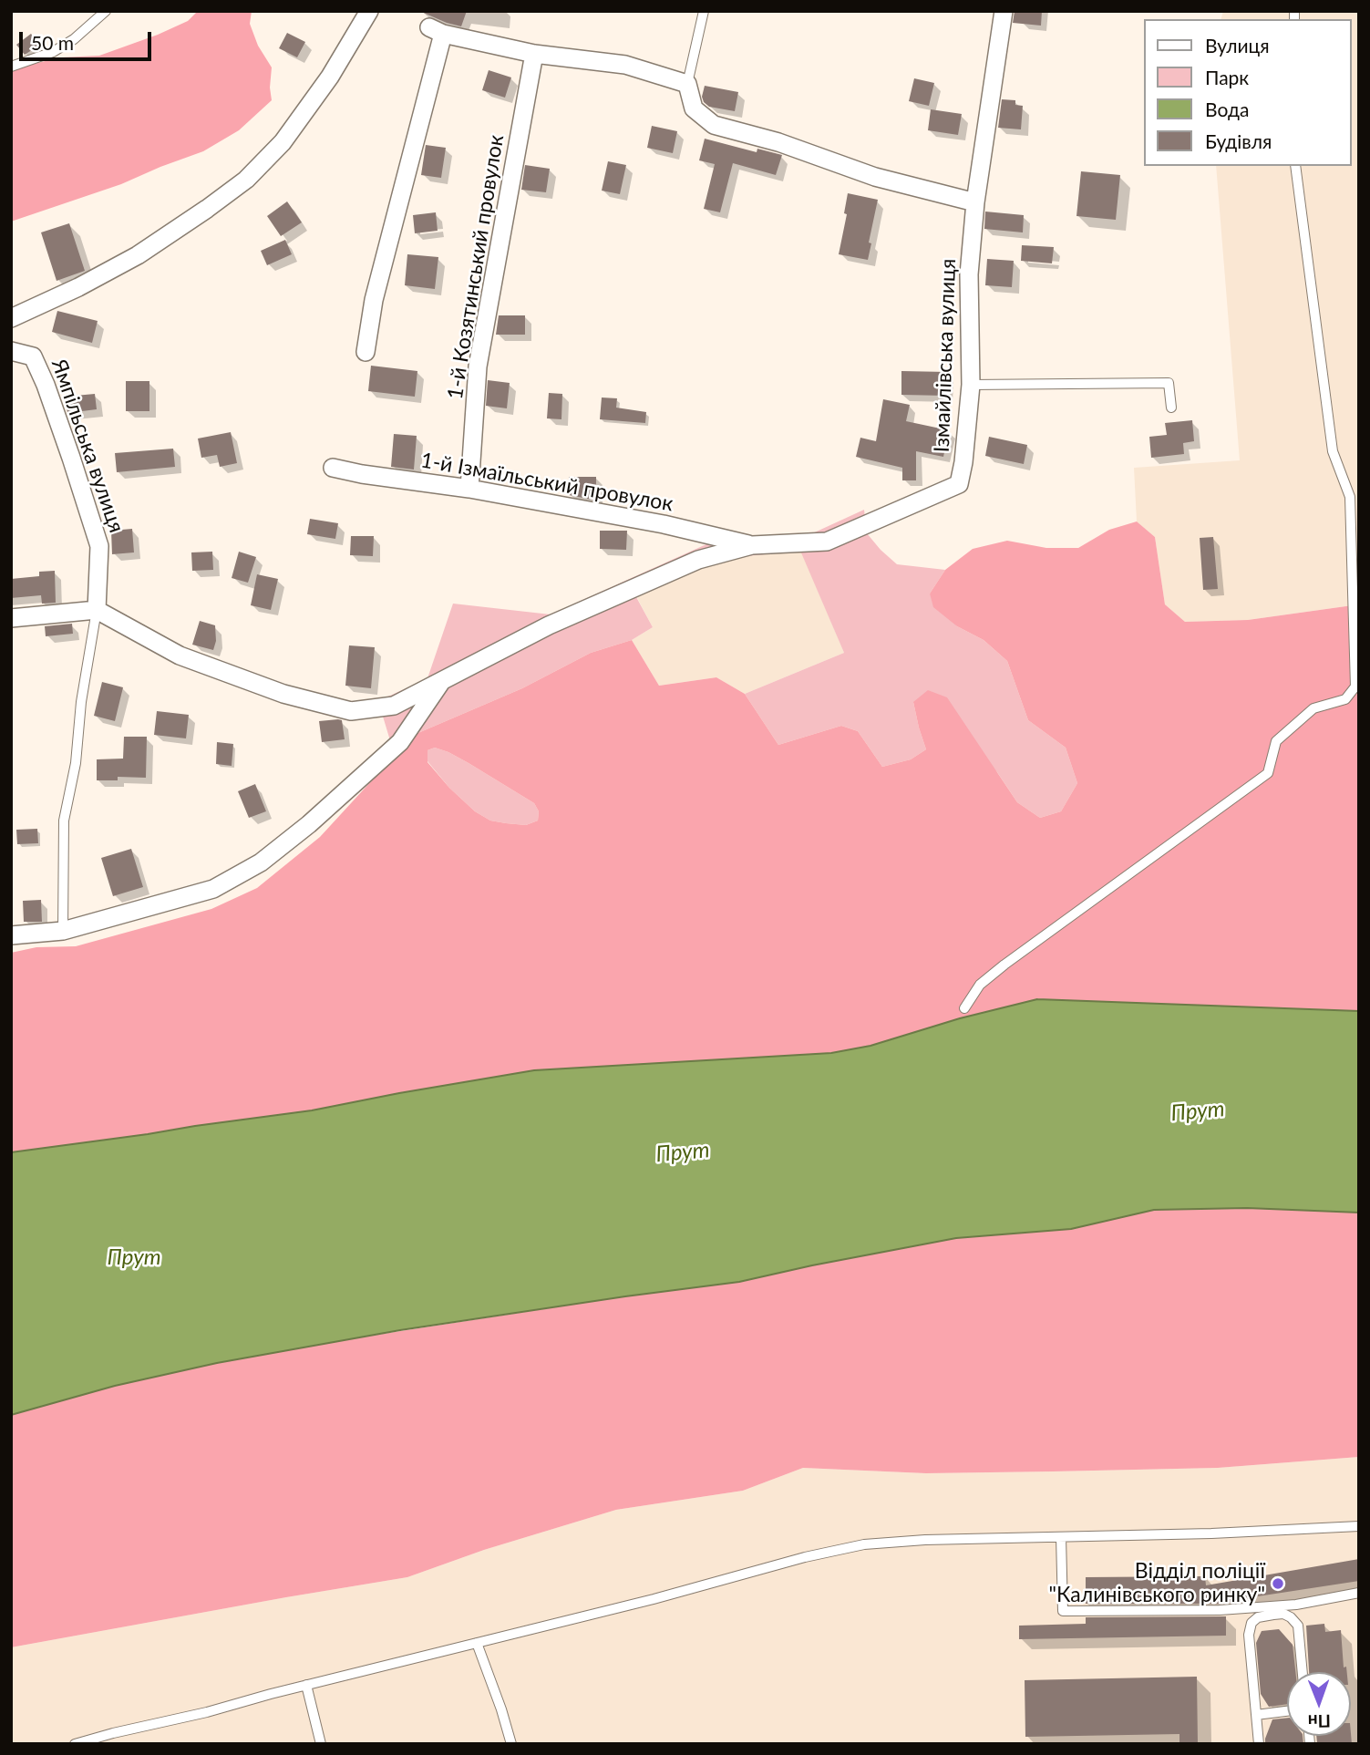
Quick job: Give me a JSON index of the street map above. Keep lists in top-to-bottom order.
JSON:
{
  "streets": {
    "street": [
      "1-й Козятинський провулок",
      "Ізмайлівська вулиця",
      "Ямпільська вулиця",
      "1-й Ізмаїльський провулок"
    ]
  },
  "crossings": [
    ["1-й Козятинський провулок", "1-й Ізмаїльський провулок"],
    ["Ізмайлівська вулиця", "1-й Ізмаїльський провулок"]
  ],
  "water": ["Прут"],
  "places": ["Відділ поліції \"Калинівського ринку\""],
  "legend": [
    "Вулиця",
    "Парк",
    "Вода",
    "Будівля"
  ],
  "scale_bar": "50 m",
  "north": "bottom"
}
